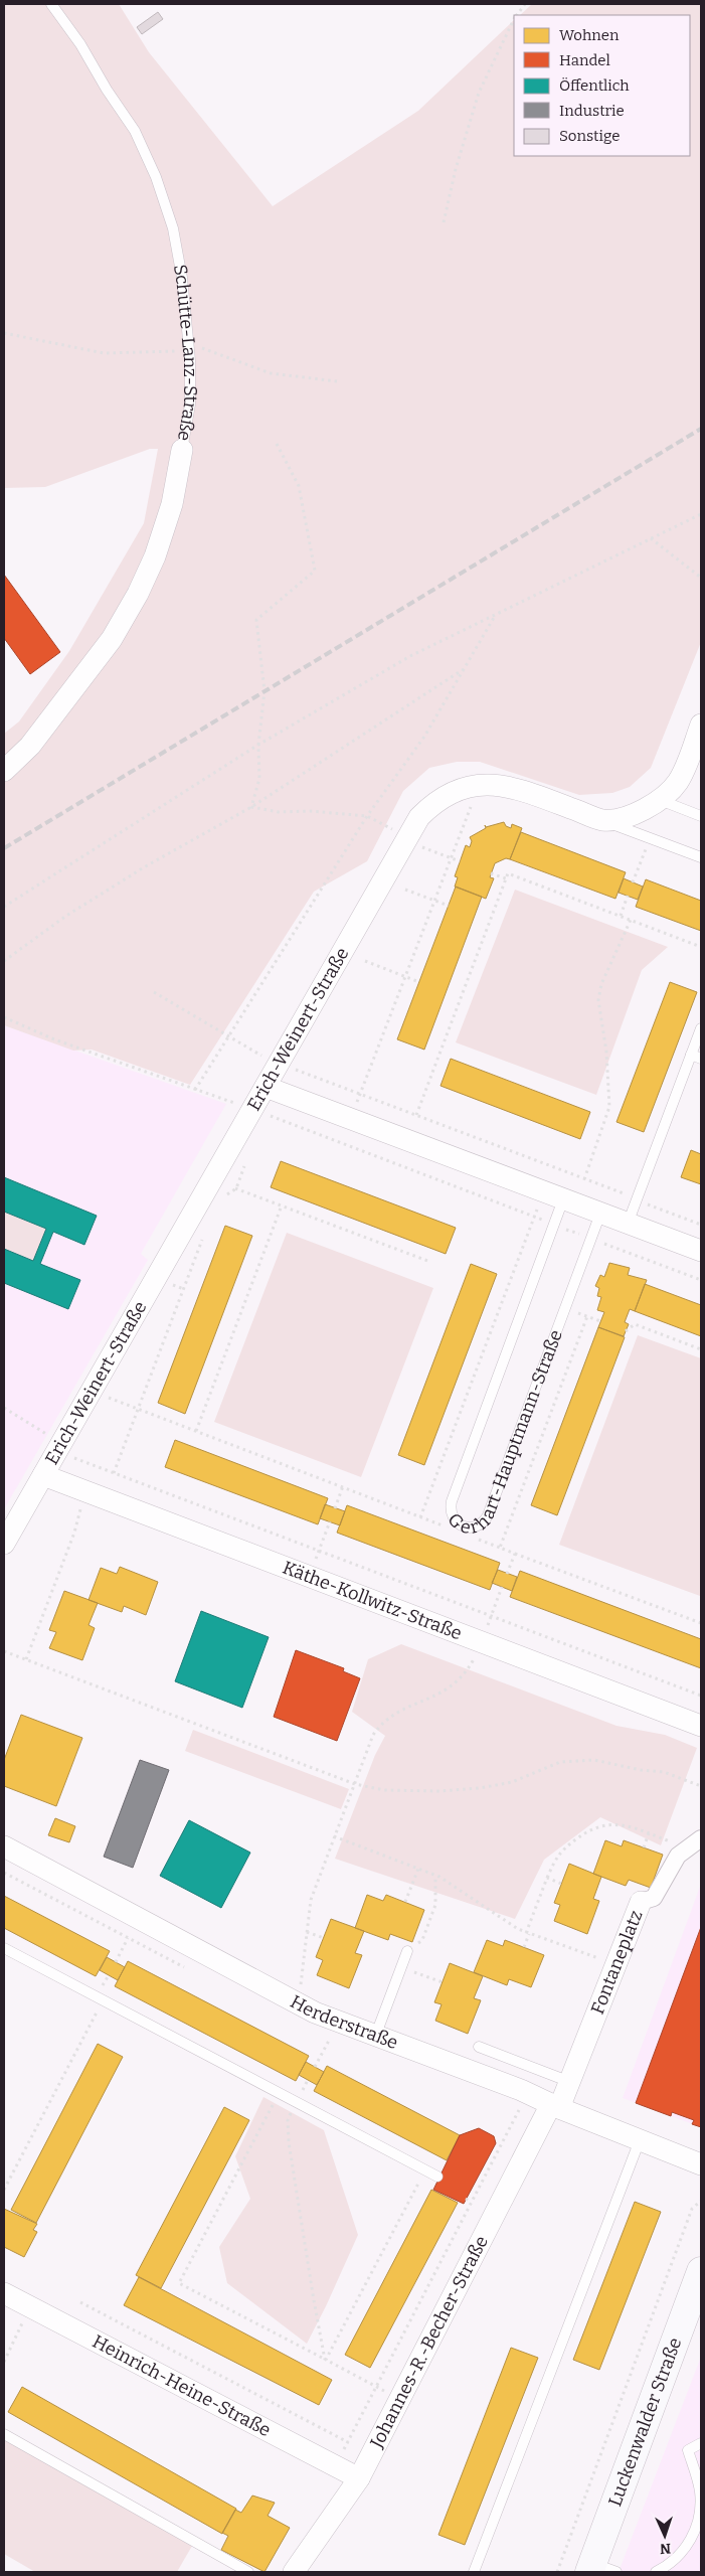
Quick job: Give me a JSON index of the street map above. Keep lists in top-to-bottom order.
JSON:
{
  "streets": {
    "main road": ["Luckenwalder Straße"],
    "street": [
      "Schütte-Lanz-Straße",
      "Erich-Weinert-Straße",
      "Käthe-Kollwitz-Straße",
      "Fontaneplatz",
      "Herderstraße",
      "Johannes-R.-Becher-Straße",
      "Heinrich-Heine-Straße"
    ],
    "lane": ["Gerhart-Hauptmann-Straße"]
  },
  "crossings": [
    ["Erich-Weinert-Straße", "Käthe-Kollwitz-Straße"],
    ["Fontaneplatz", "Herderstraße"],
    ["Fontaneplatz", "Johannes-R.-Becher-Straße"],
    ["Herderstraße", "Johannes-R.-Becher-Straße"],
    ["Johannes-R.-Becher-Straße", "Heinrich-Heine-Straße"]
  ],
  "legend": [
    "Wohnen",
    "Handel",
    "Öffentlich",
    "Industrie",
    "Sonstige"
  ],
  "north": "bottom"
}
